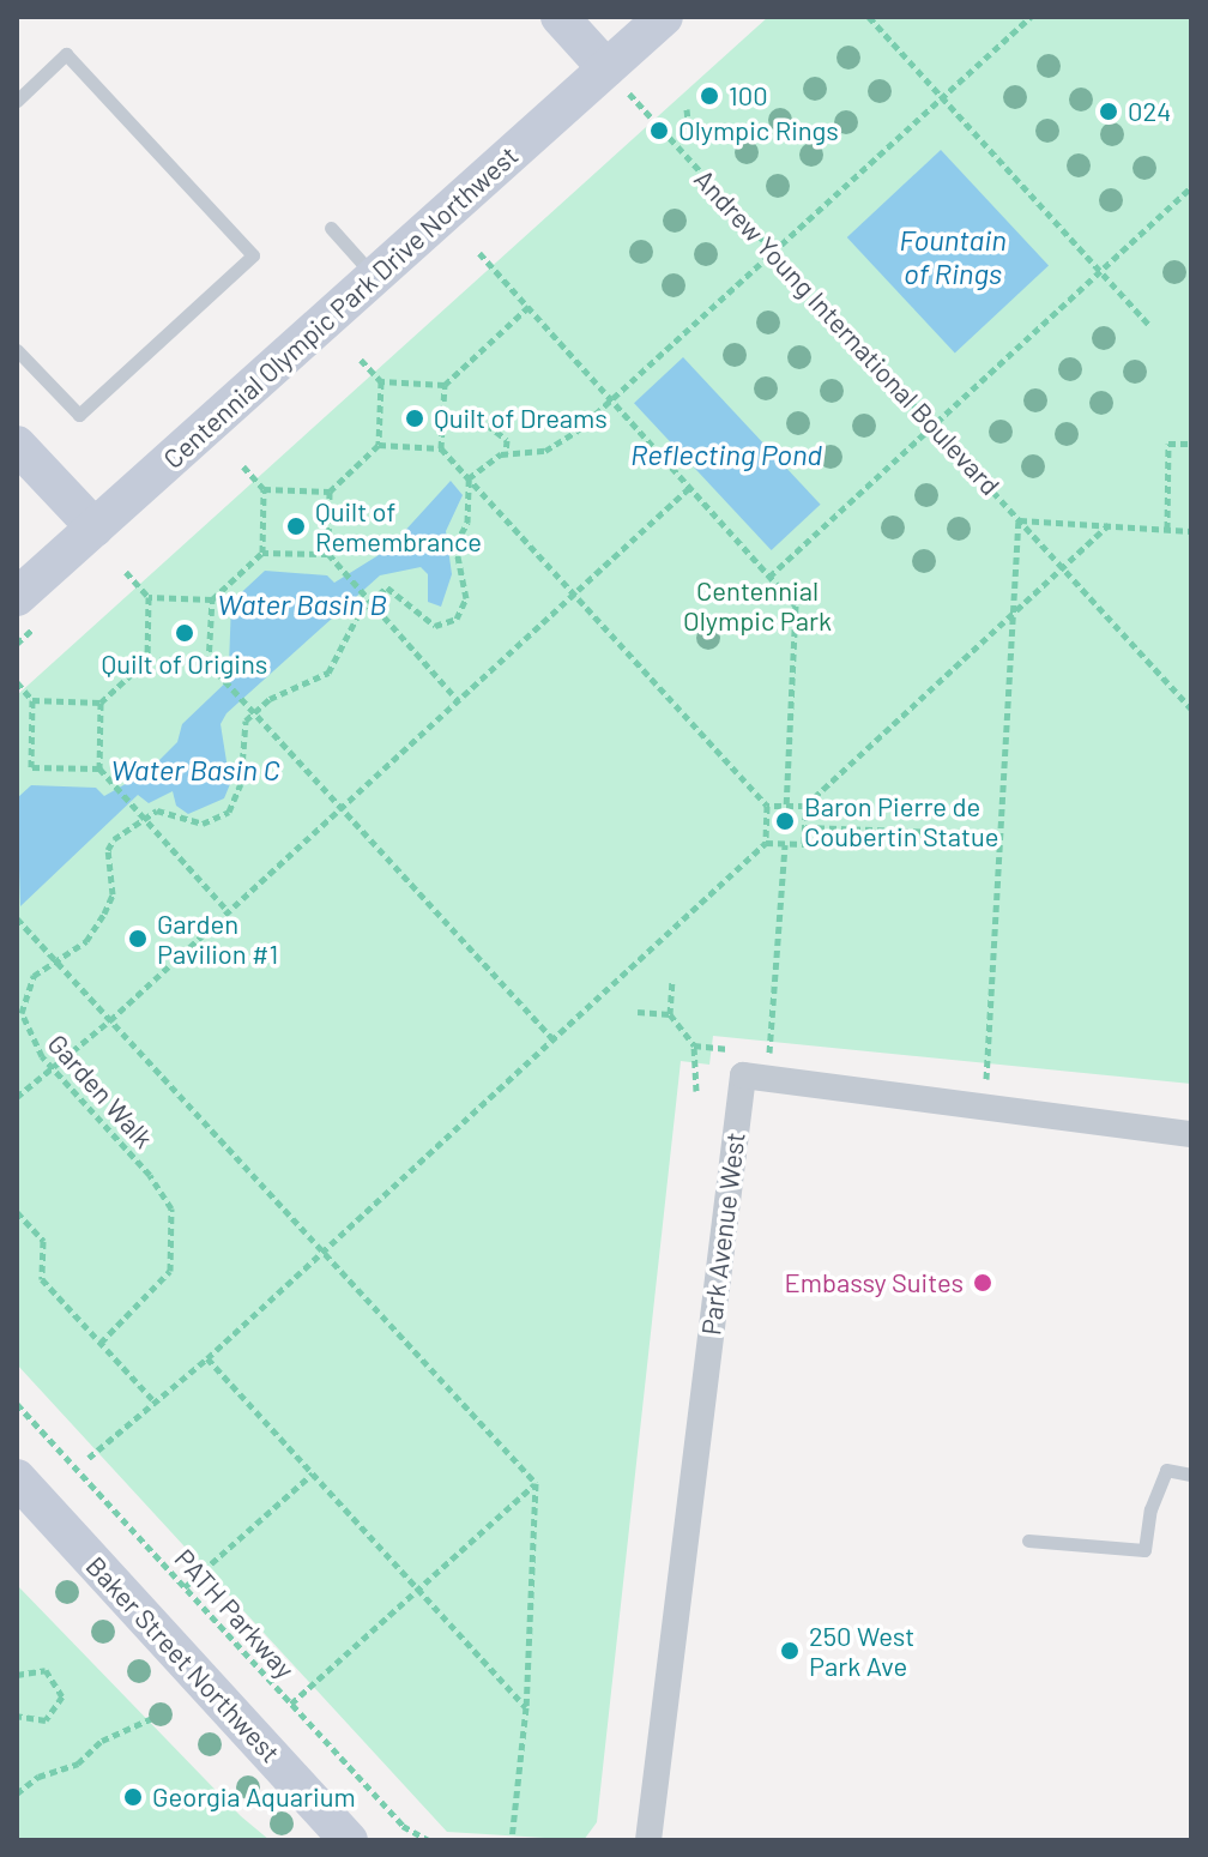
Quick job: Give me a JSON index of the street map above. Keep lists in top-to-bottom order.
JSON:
{
  "streets": {
    "street": ["Centennial Olympic Park Drive Northwest", "Park Avenue West", "Baker Street Northwest"],
    "path": ["Andrew Young International Boulevard", "Garden Walk", "PATH Parkway"]
  },
  "crossings": [
    ["Centennial Olympic Park Drive Northwest", "Andrew Young International Boulevard"]
  ],
  "water": [
    "Fountain of Rings",
    "Reflecting Pond",
    "Water Basin B",
    "Water Basin C"
  ],
  "parks": ["Centennial Olympic Park"],
  "places": [
    "100",
    "024",
    "Olympic Rings",
    "Quilt of Dreams",
    "Quilt of Remembrance",
    "Quilt of Origins",
    "Baron Pierre de Coubertin Statue",
    "Garden Pavilion #1",
    "Embassy Suites",
    "250 West Park Ave",
    "Georgia Aquarium"
  ]
}
